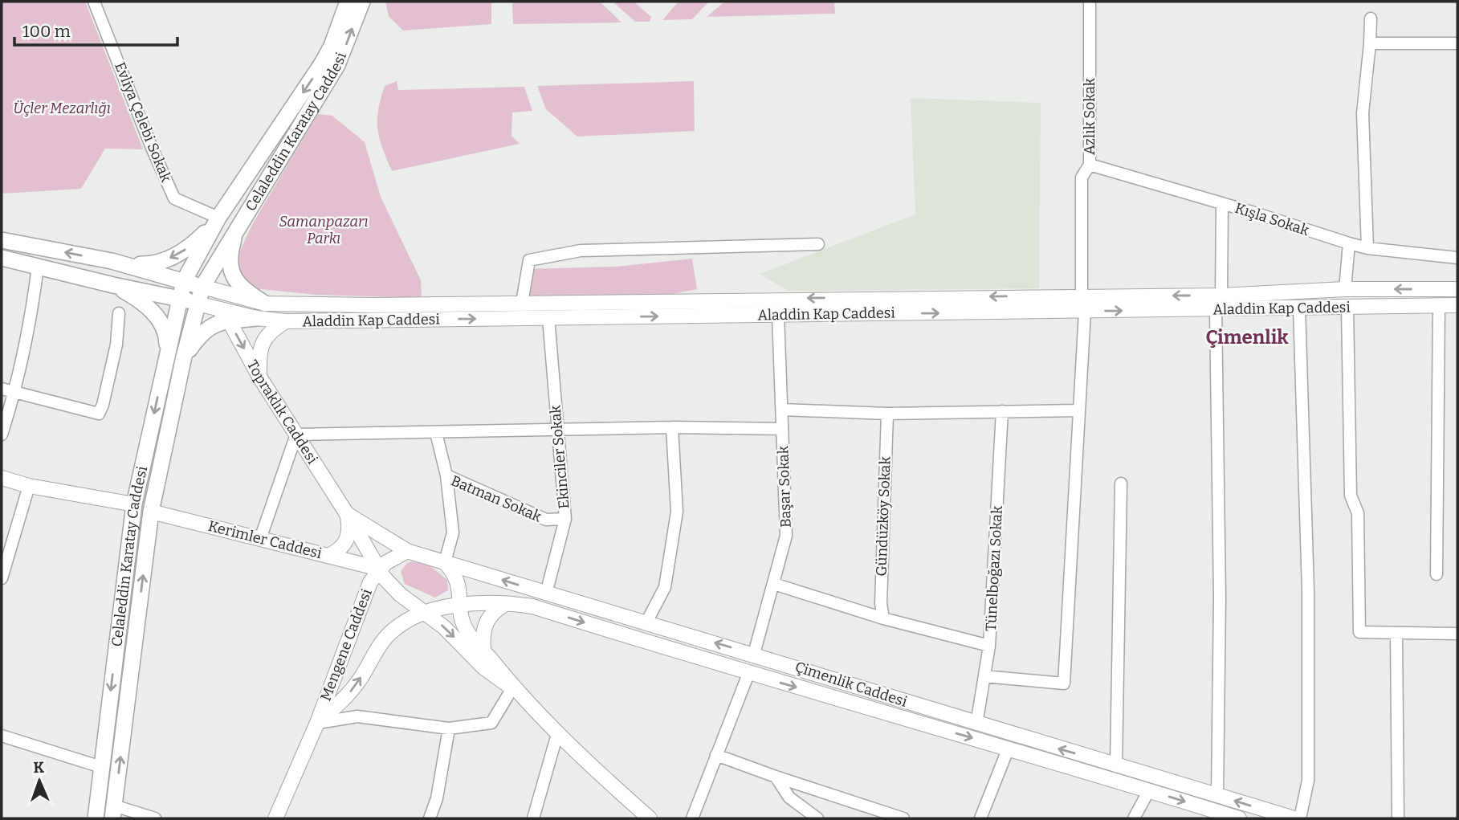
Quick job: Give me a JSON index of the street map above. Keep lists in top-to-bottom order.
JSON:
{
  "streets": {
    "main road": ["Celaleddin Karatay Caddesi"],
    "street": [
      "Azlık Sokak",
      "Evliya Çelebi Sokak",
      "Kışla Sokak",
      "Aladdin Kap Caddesi",
      "Topraklık Caddesi",
      "Ekinciler Sokak",
      "Başar Sokak",
      "Batman Sokak",
      "Gündüzköy Sokak",
      "Kerimler Caddesi",
      "Tünelboğazı Sokak",
      "Mengene Caddesi",
      "Çimenlik Caddesi"
    ]
  },
  "crossings": [
    ["Azlık Sokak", "Kışla Sokak"],
    ["Azlık Sokak", "Aladdin Kap Caddesi"],
    ["Evliya Çelebi Sokak", "Celaleddin Karatay Caddesi"],
    ["Celaleddin Karatay Caddesi", "Aladdin Kap Caddesi"],
    ["Celaleddin Karatay Caddesi", "Kerimler Caddesi"],
    ["Aladdin Kap Caddesi", "Topraklık Caddesi"],
    ["Aladdin Kap Caddesi", "Ekinciler Sokak"],
    ["Aladdin Kap Caddesi", "Başar Sokak"],
    ["Topraklık Caddesi", "Kerimler Caddesi"],
    ["Topraklık Caddesi", "Mengene Caddesi"],
    ["Topraklık Caddesi", "Çimenlik Caddesi"],
    ["Ekinciler Sokak", "Batman Sokak"],
    ["Ekinciler Sokak", "Çimenlik Caddesi"],
    ["Başar Sokak", "Çimenlik Caddesi"],
    ["Batman Sokak", "Çimenlik Caddesi"],
    ["Kerimler Caddesi", "Mengene Caddesi"],
    ["Tünelboğazı Sokak", "Çimenlik Caddesi"],
    ["Mengene Caddesi", "Çimenlik Caddesi"]
  ],
  "districts": ["Çimenlik"],
  "parks": ["Üçler Mezarlığı", "Samanpazarı Parkı"],
  "scale_bar": "100 m",
  "north": "top"
}
